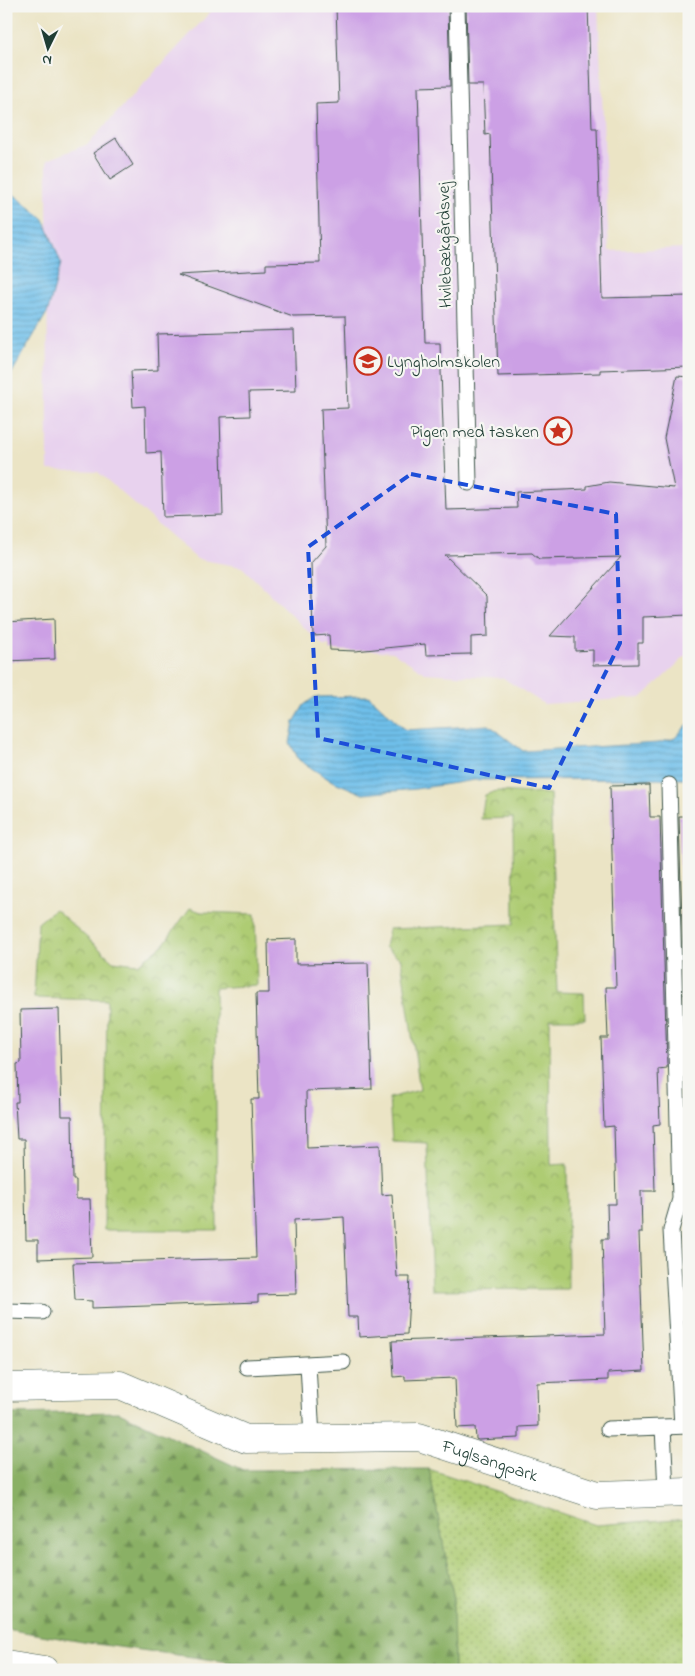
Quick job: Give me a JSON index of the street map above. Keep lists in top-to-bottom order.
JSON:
{
  "streets": {
    "street": ["Fuglsangpark"],
    "lane": ["Hvilebækgårdsvej"]
  },
  "places": {
    "school or university": ["Lyngholmskolen"],
    "place": ["Pigen med tasken"]
  },
  "north": "bottom"
}
